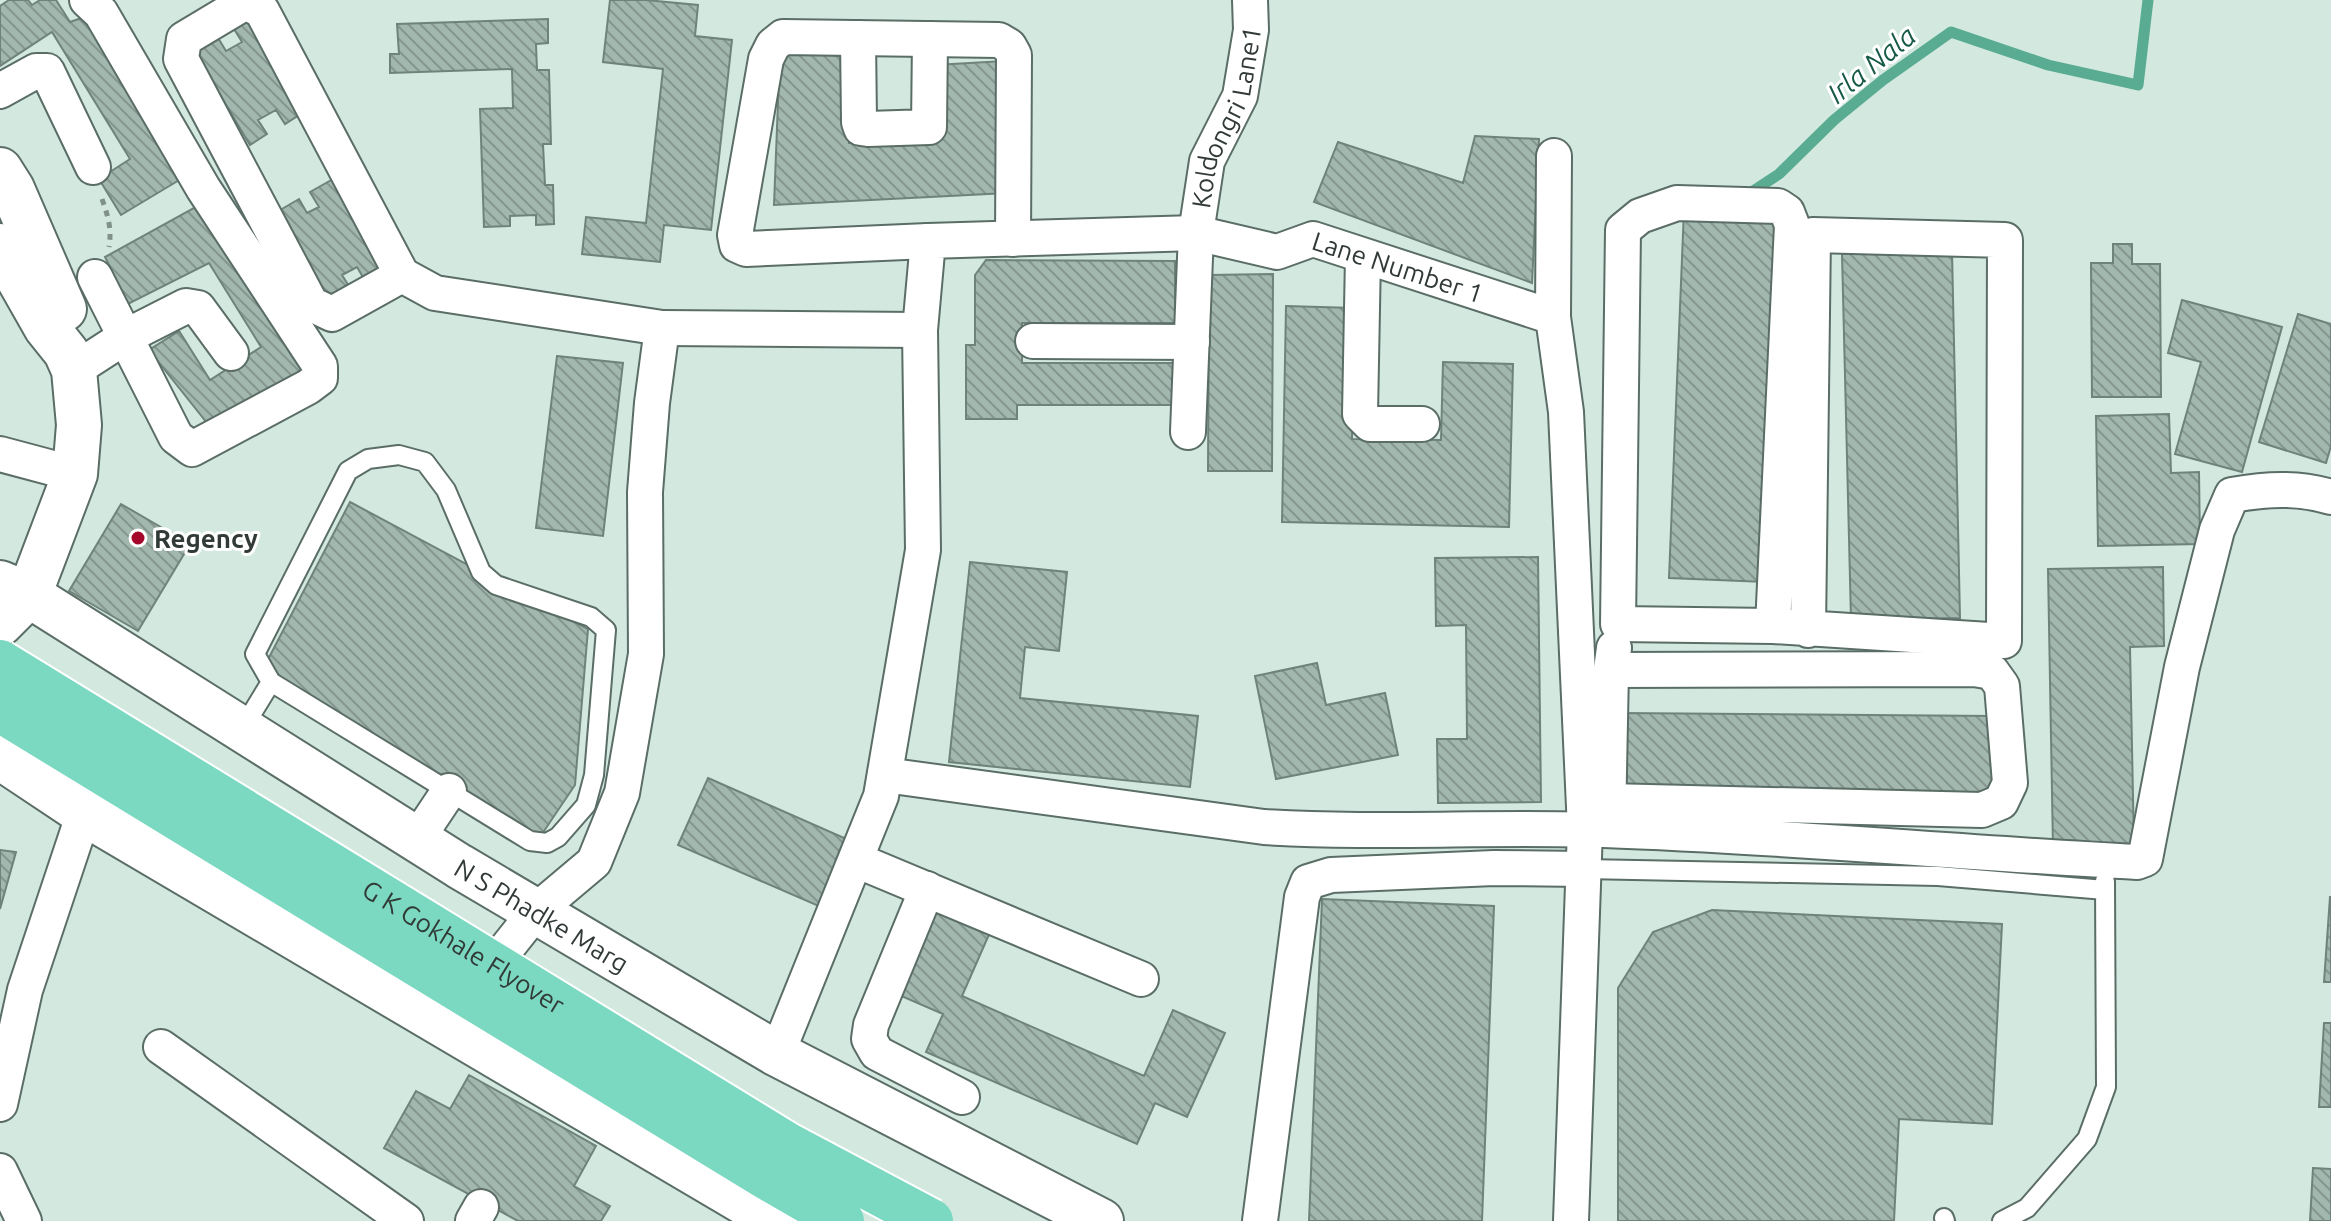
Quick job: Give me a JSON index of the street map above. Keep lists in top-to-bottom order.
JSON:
{
  "streets": {
    "main road": ["G K Gokhale Flyover"],
    "street": ["Koldongri Lane1", "Lane Number 1", "N S Phadke Marg"]
  },
  "crossings": [
    ["Koldongri Lane1", "Lane Number 1"]
  ],
  "water": ["Irla Nala"],
  "places": ["Regency"]
}
